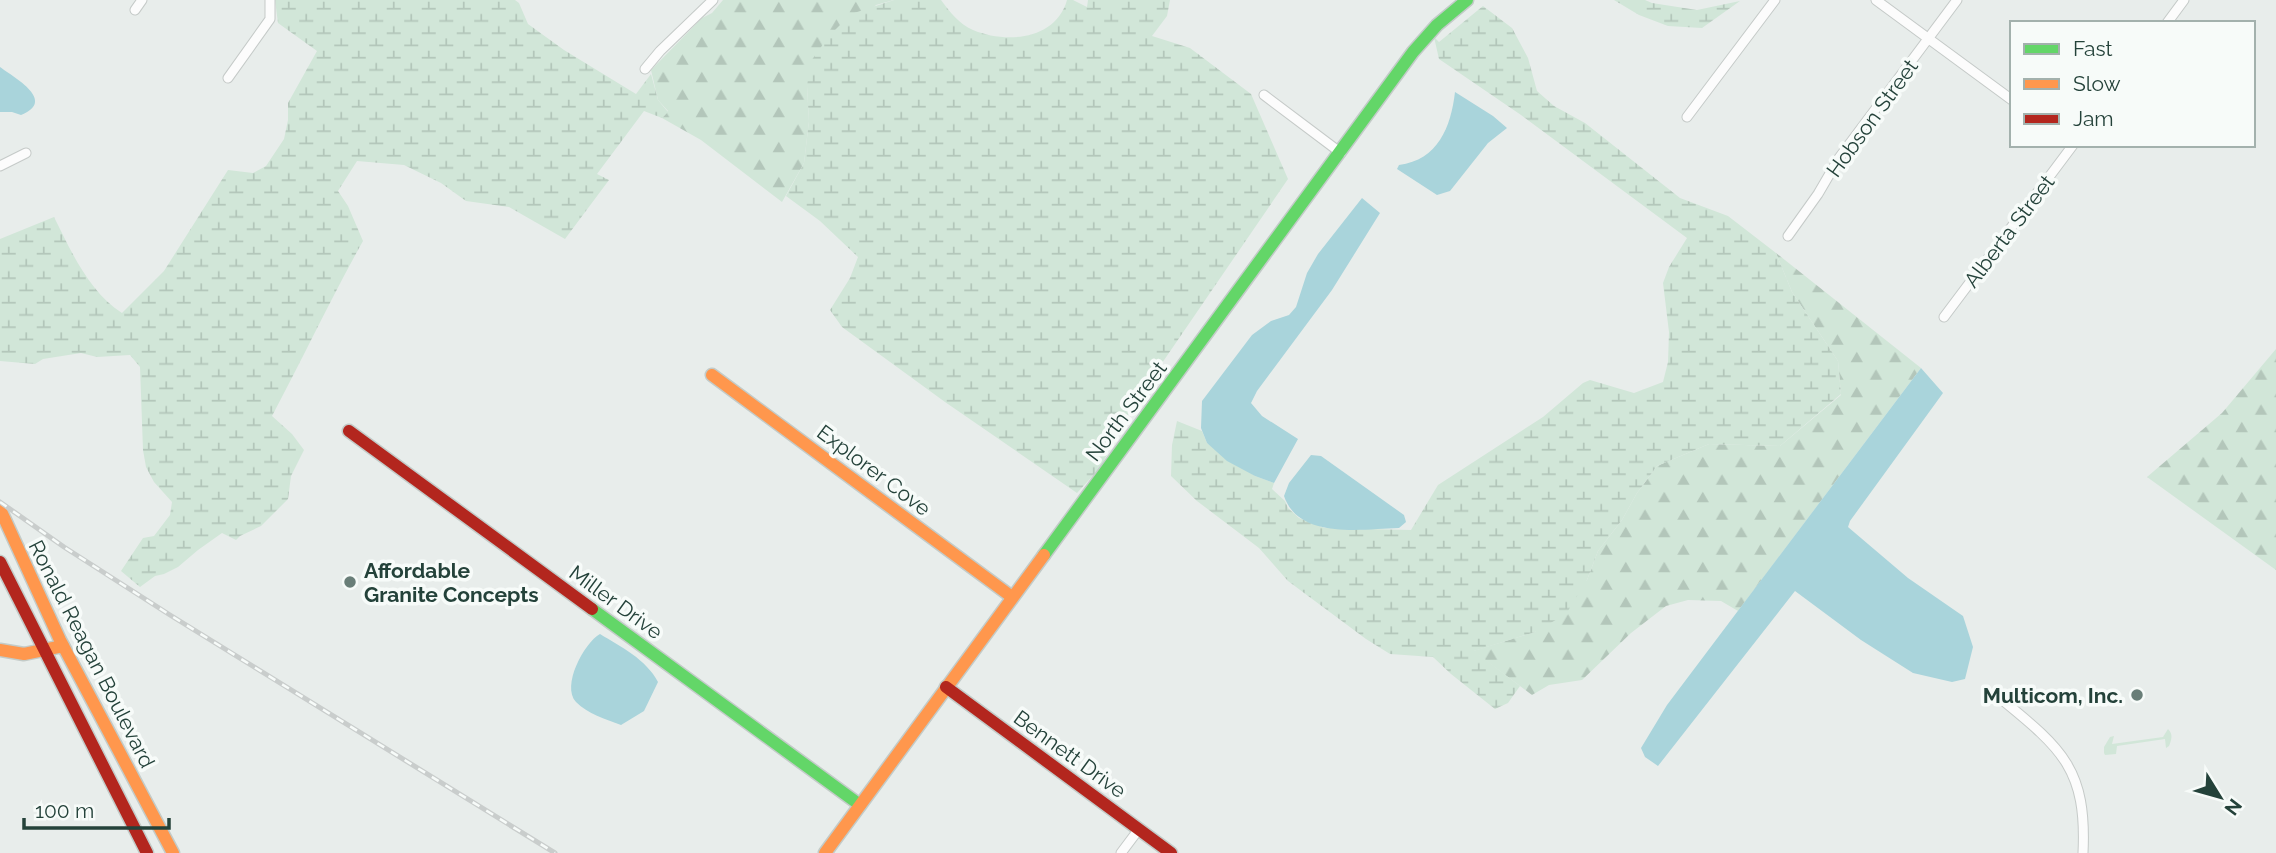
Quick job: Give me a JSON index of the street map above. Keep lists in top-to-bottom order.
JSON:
{
  "streets": {
    "street": [
      "Hobson Street",
      "Alberta Street",
      "North Street",
      "Explorer Cove",
      "Miller Drive",
      "Ronald Reagan Boulevard",
      "Bennett Drive"
    ]
  },
  "crossings": [
    ["North Street", "Explorer Cove"],
    ["North Street", "Miller Drive"],
    ["North Street", "Bennett Drive"]
  ],
  "places": ["Affordable Granite Concepts", "Multicom, Inc."],
  "legend": ["Fast", "Slow", "Jam"],
  "scale_bar": "100 m",
  "north": "bottom right"
}
